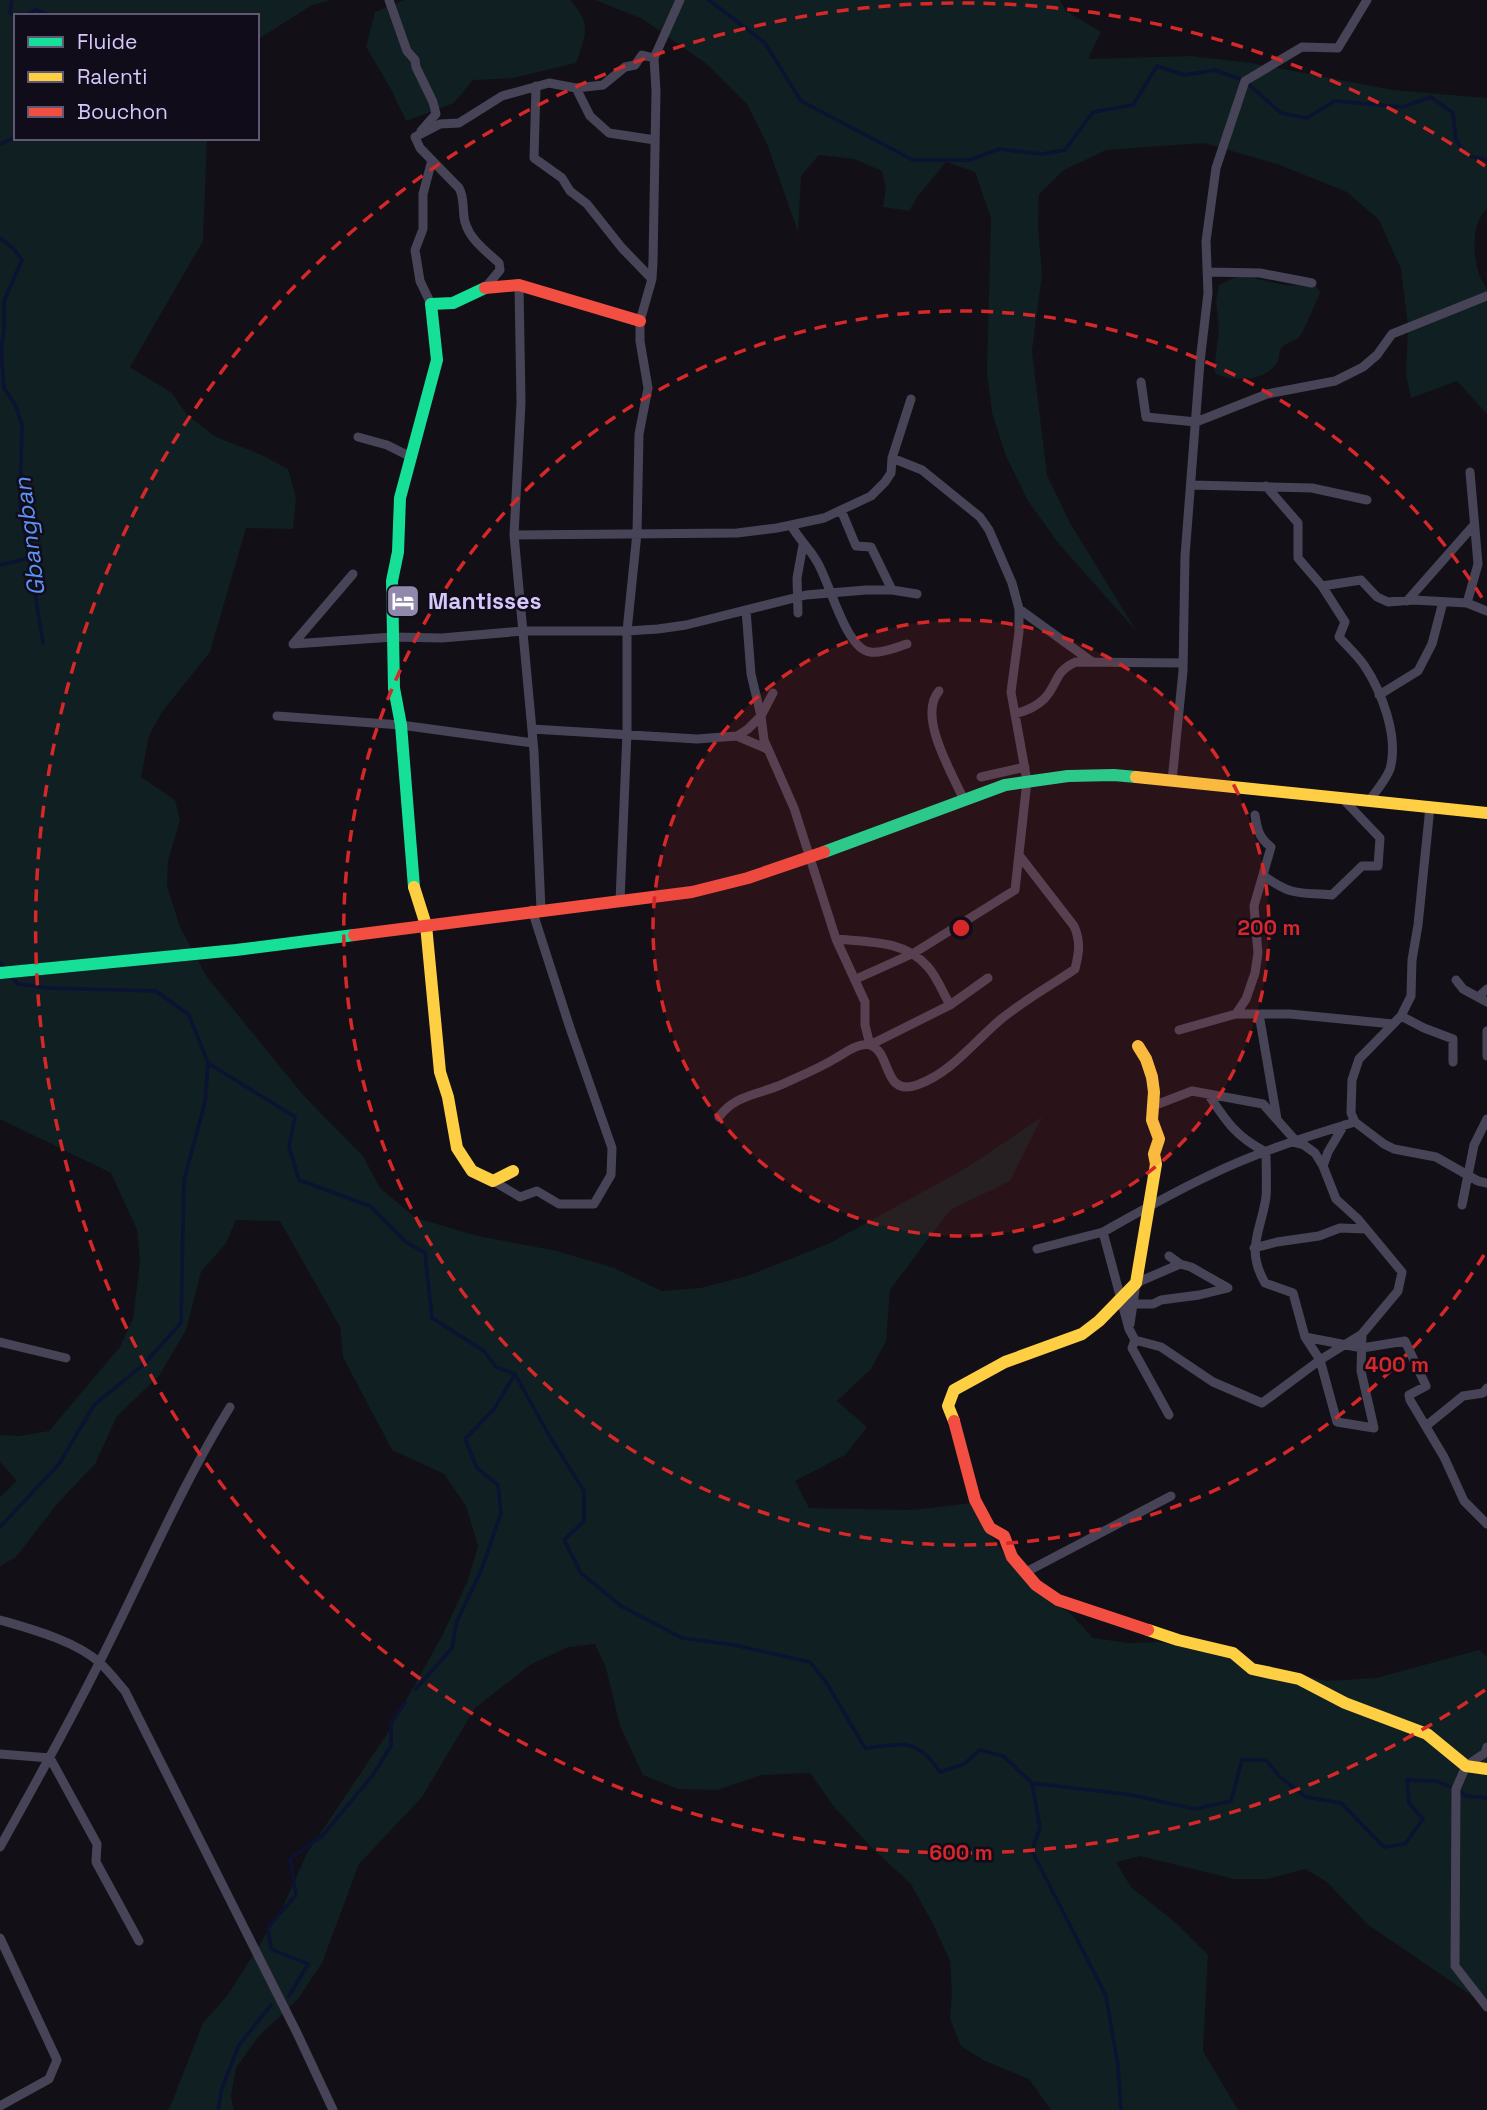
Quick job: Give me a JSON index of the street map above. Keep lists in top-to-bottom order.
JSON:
{
  "water": ["Gbangban"],
  "places": {
    "hotel": ["Mantisses"]
  },
  "legend": ["Fluide", "Ralenti", "Bouchon"],
  "rings": ["200 m", "400 m", "600 m"]
}
